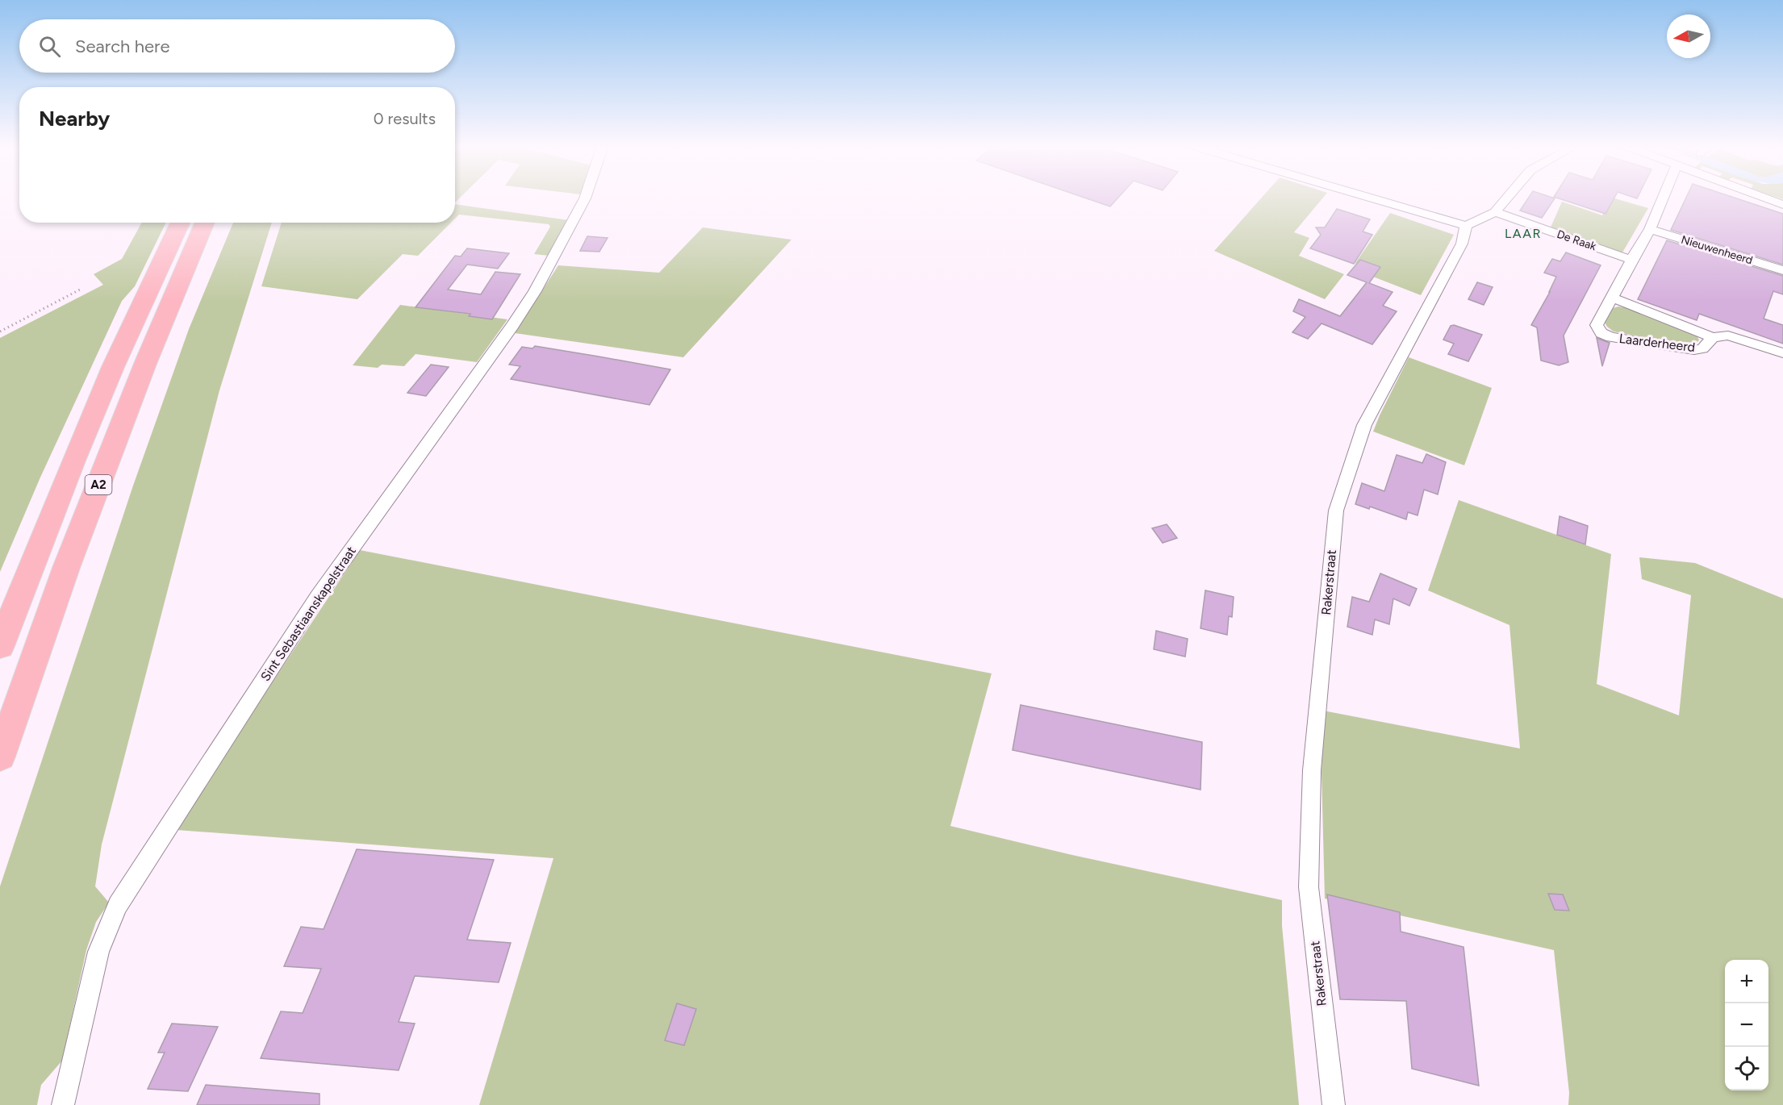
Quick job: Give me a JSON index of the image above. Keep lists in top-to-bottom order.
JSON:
{
  "streets": {
    "highway": ["A2"],
    "street": [
      "De Raak",
      "Nieuwenheerd",
      "Laarderheerd",
      "Rakerstraat",
      "Sint Sebastiaanskapelstraat"
    ]
  },
  "districts": ["LAAR"],
  "north": "left",
  "page": {
    "search": "Search here",
    "heading": ["Nearby", "0 results"],
    "map_buttons": ["+", "−"]
  }
}
